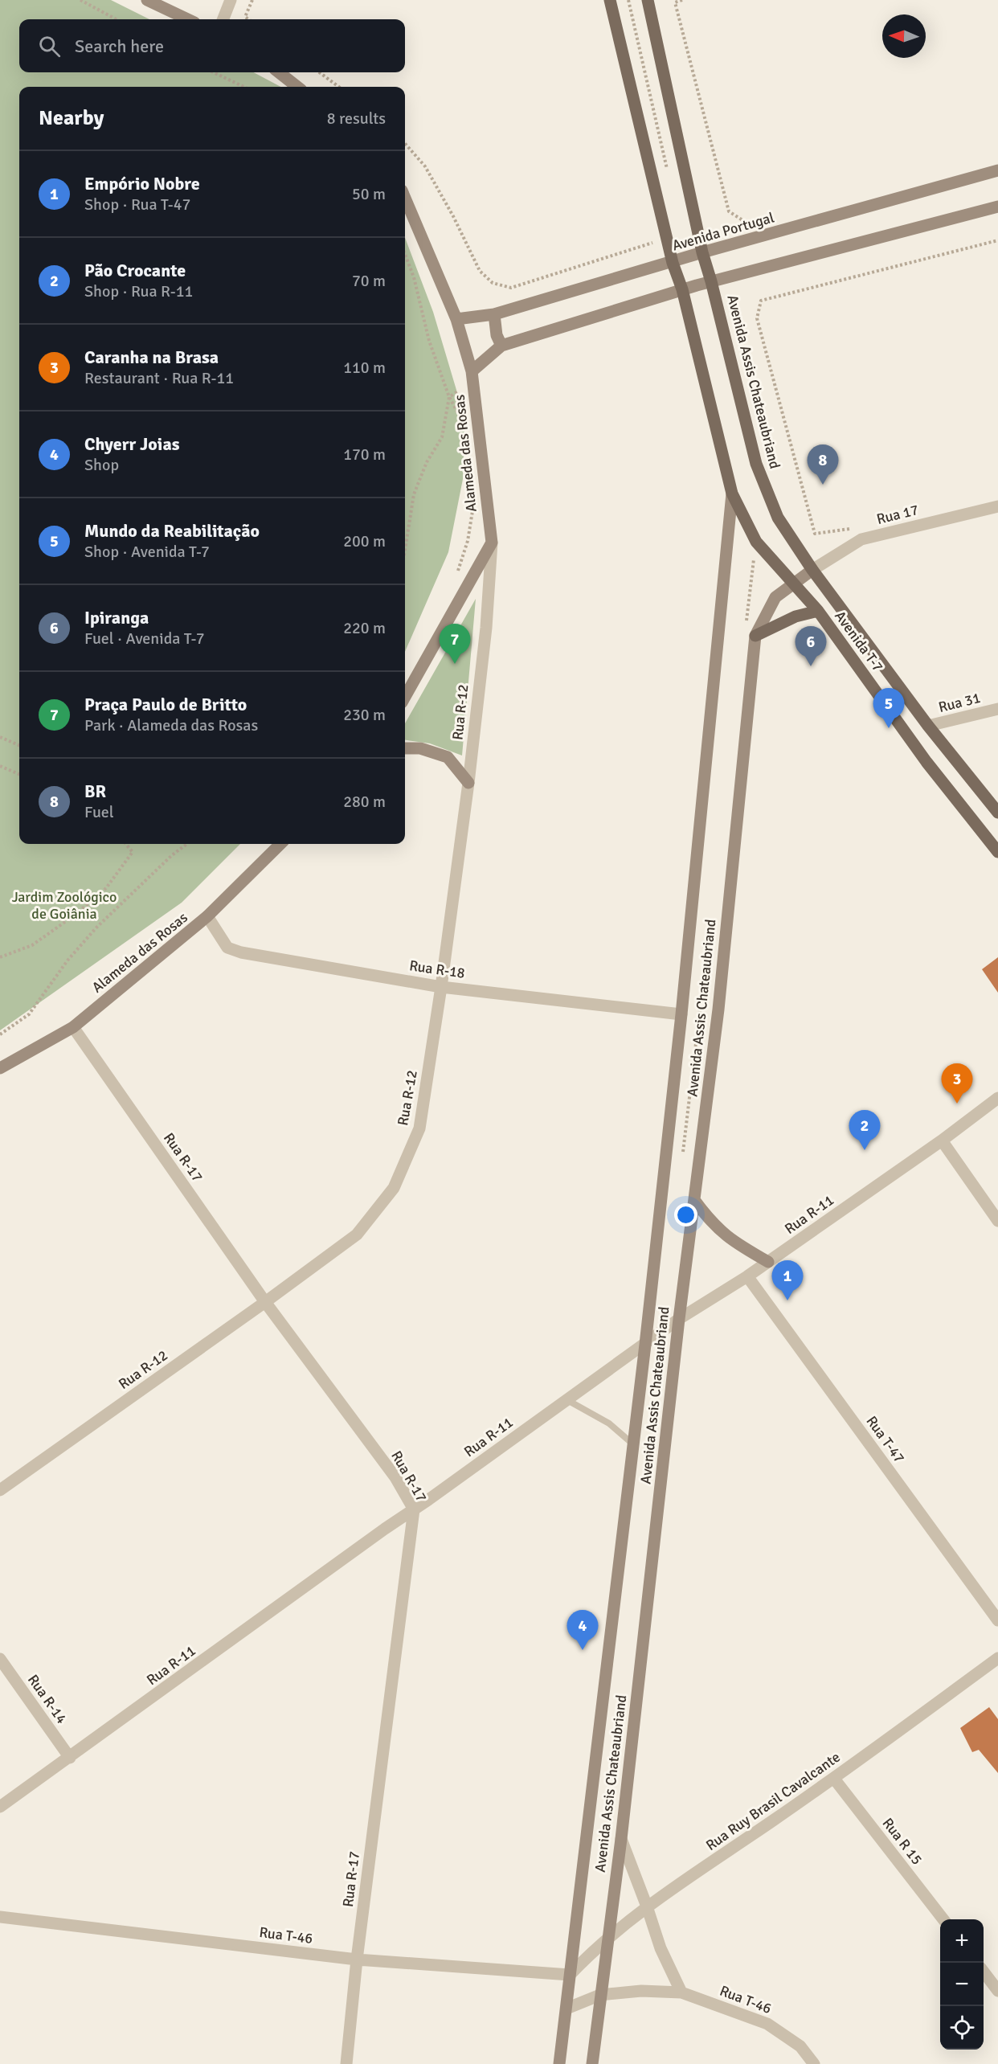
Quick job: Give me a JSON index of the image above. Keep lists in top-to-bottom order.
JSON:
{
  "streets": {
    "main road": [
      "Avenida Portugal",
      "Avenida Assis Chateaubriand",
      "Alameda das Rosas",
      "Avenida T-7"
    ],
    "street": [
      "Rua 17",
      "Rua 31",
      "Rua R-12",
      "Rua R-18",
      "Rua R-17",
      "Rua R-11",
      "Rua T-47",
      "Rua R-14",
      "Rua Ruy Brasil Cavalcante",
      "Rua R 15",
      "Rua T-46"
    ]
  },
  "crossings": [
    ["Avenida Portugal", "Avenida Assis Chateaubriand"],
    ["Avenida Portugal", "Alameda das Rosas"],
    ["Avenida Assis Chateaubriand", "Rua 17"],
    ["Avenida Assis Chateaubriand", "Avenida T-7"],
    ["Avenida Assis Chateaubriand", "Rua R-18"],
    ["Avenida Assis Chateaubriand", "Rua R-11"],
    ["Avenida Assis Chateaubriand", "Rua Ruy Brasil Cavalcante"],
    ["Avenida Assis Chateaubriand", "Rua T-46"],
    ["Alameda das Rosas", "Rua R-12"],
    ["Alameda das Rosas", "Rua R-18"],
    ["Alameda das Rosas", "Rua R-17"],
    ["Rua 17", "Avenida T-7"],
    ["Avenida T-7", "Rua 31"],
    ["Rua R-12", "Rua R-18"],
    ["Rua R-12", "Rua R-17"],
    ["Rua R-17", "Rua R-11"],
    ["Rua R-17", "Rua T-46"],
    ["Rua R-11", "Rua T-47"],
    ["Rua R-11", "Rua R-14"],
    ["Rua Ruy Brasil Cavalcante", "Rua R 15"],
    ["Rua Ruy Brasil Cavalcante", "Rua T-46"]
  ],
  "parks": ["Jardim Zoológico de Goiânia"],
  "north": "left",
  "page": {
    "search": "Search here",
    "heading": ["Nearby", "8 results"],
    "list": [
      {
        "mark": "1",
        "name": "Empório Nobre",
        "note": "Shop · Rua T-47",
        "value": "50 m"
      },
      {
        "mark": "2",
        "name": "Pão Crocante",
        "note": "Shop · Rua R-11",
        "value": "70 m"
      },
      {
        "mark": "3",
        "name": "Caranha na Brasa",
        "note": "Restaurant · Rua R-11",
        "value": "110 m"
      },
      {
        "mark": "4",
        "name": "Chyerr Joias",
        "note": "Shop",
        "value": "170 m"
      },
      {
        "mark": "5",
        "name": "Mundo da Reabilitação",
        "note": "Shop · Avenida T-7",
        "value": "200 m"
      },
      {
        "mark": "6",
        "name": "Ipiranga",
        "note": "Fuel · Avenida T-7",
        "value": "220 m"
      },
      {
        "mark": "7",
        "name": "Praça Paulo de Britto",
        "note": "Park · Alameda das Rosas",
        "value": "230 m"
      },
      {
        "mark": "8",
        "name": "BR",
        "note": "Fuel",
        "value": "280 m"
      }
    ],
    "pins": [
      "8",
      "7",
      "6",
      "5",
      "3",
      "2",
      "1",
      "4"
    ],
    "map_buttons": ["+", "−"]
  }
}
